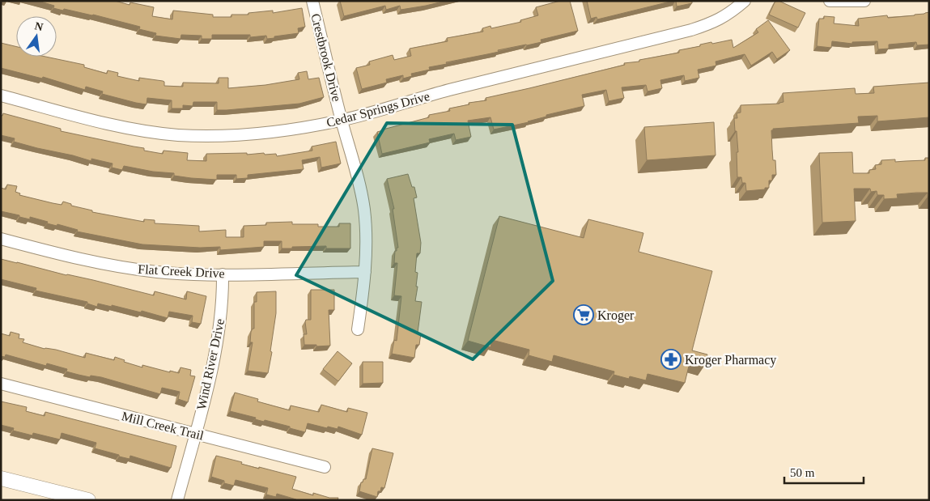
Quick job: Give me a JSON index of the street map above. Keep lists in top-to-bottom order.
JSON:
{
  "streets": {
    "street": [
      "Crestbrook Drive",
      "Cedar Springs Drive",
      "Flat Creek Drive",
      "Wind River Drive",
      "Mill Creek Trail"
    ]
  },
  "crossings": [
    ["Crestbrook Drive", "Cedar Springs Drive"],
    ["Crestbrook Drive", "Flat Creek Drive"],
    ["Flat Creek Drive", "Wind River Drive"],
    ["Wind River Drive", "Mill Creek Trail"]
  ],
  "places": {
    "supermarket": ["Kroger"],
    "pharmacy": ["Kroger Pharmacy"]
  },
  "scale_bar": "50 m",
  "north": "top"
}
